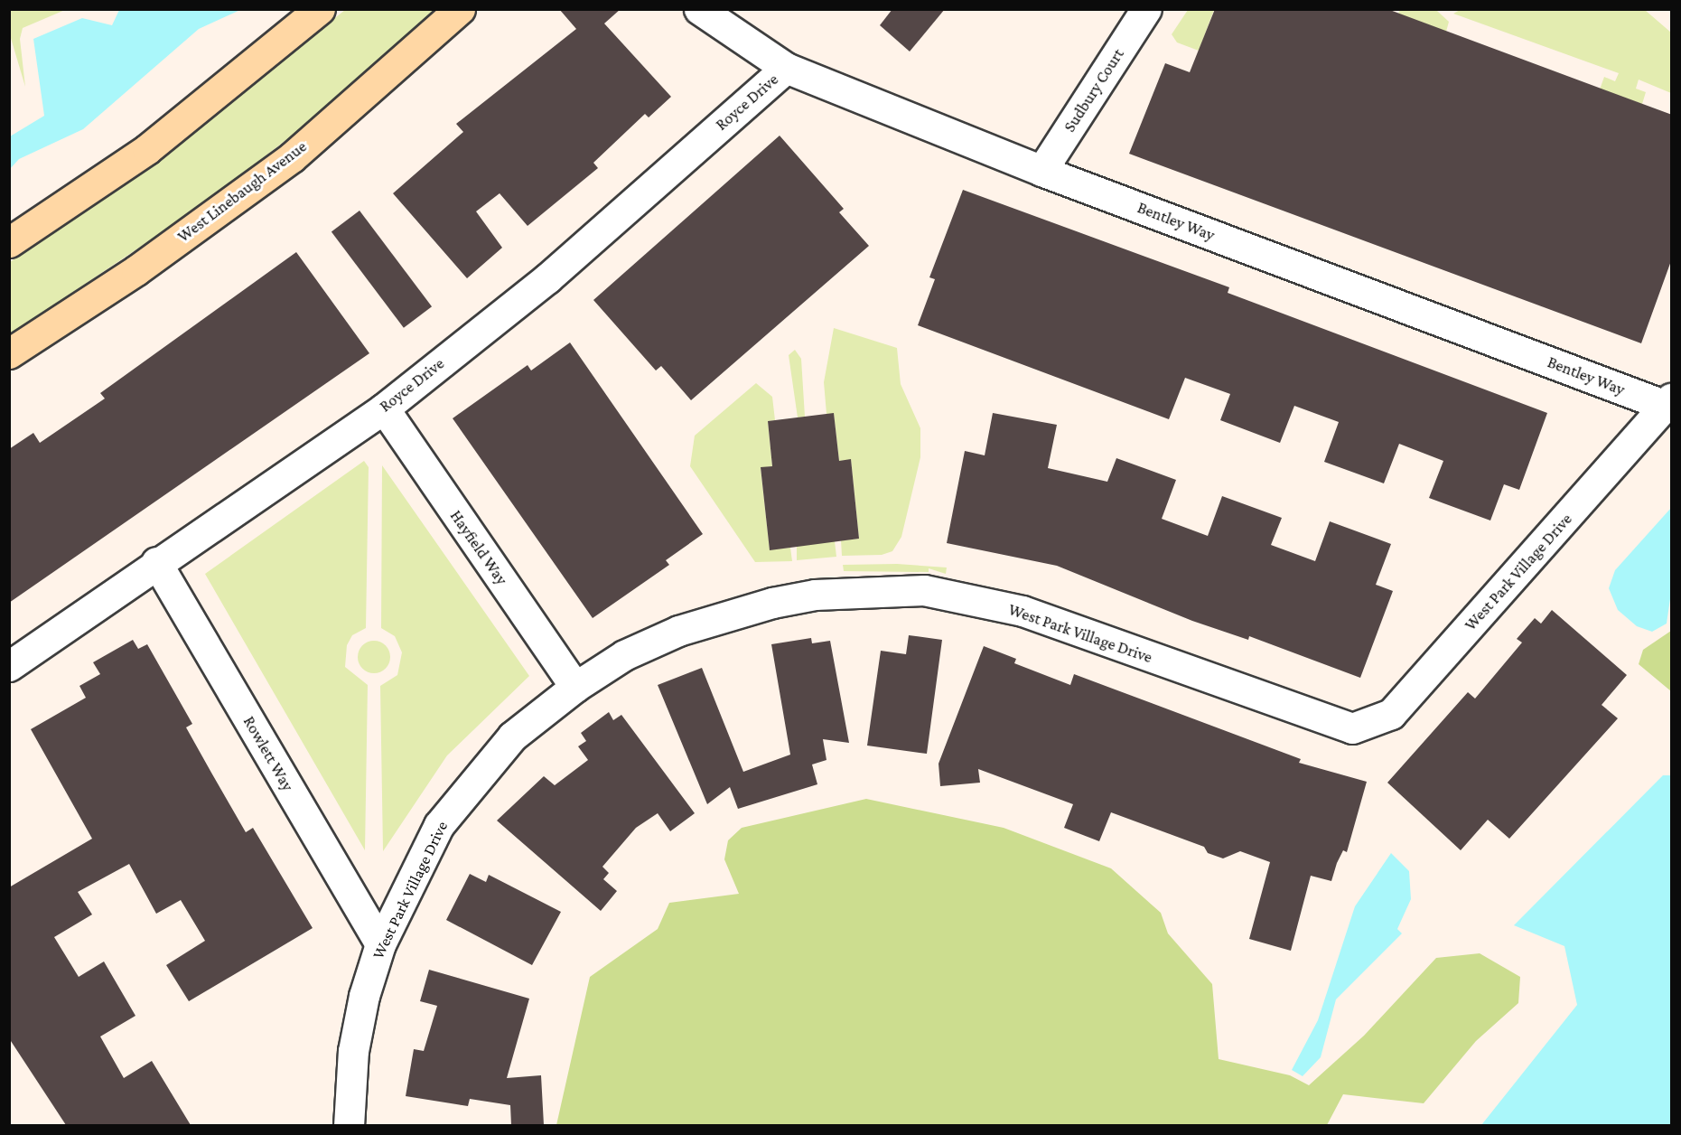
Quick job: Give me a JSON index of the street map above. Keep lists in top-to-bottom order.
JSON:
{
  "streets": {
    "main road": ["West Linebaugh Avenue"],
    "street": [
      "Sudbury Court",
      "Royce Drive",
      "Bentley Way",
      "Hayfield Way",
      "West Park Village Drive",
      "Rowlett Way"
    ]
  },
  "crossings": [
    ["Sudbury Court", "Bentley Way"],
    ["Royce Drive", "Bentley Way"],
    ["Royce Drive", "Hayfield Way"],
    ["Royce Drive", "Rowlett Way"],
    ["Bentley Way", "West Park Village Drive"],
    ["Hayfield Way", "West Park Village Drive"],
    ["West Park Village Drive", "Rowlett Way"]
  ]
}
